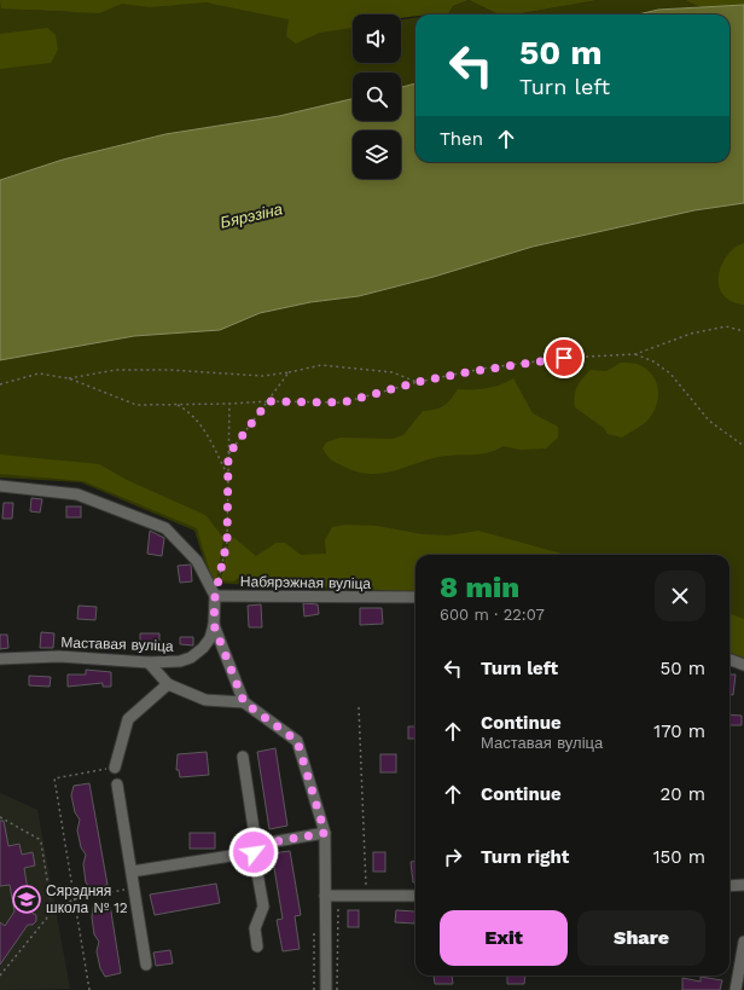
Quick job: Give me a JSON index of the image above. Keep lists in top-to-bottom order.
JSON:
{
  "streets": {
    "street": ["Набярэжная вуліца", "Маставая вуліца"]
  },
  "water": ["Бярэзіна"],
  "places": {
    "school or university": ["Сярэдняя школа № 12"]
  },
  "page": {
    "turn": ["50 m", "Turn left"],
    "then": "Then",
    "heading": ["8 min", "600 m · 22:07"],
    "list": [
      {
        "name": "Turn left",
        "value": "50 m"
      },
      {
        "name": "Continue",
        "note": "Маставая вуліца",
        "value": "170 m"
      },
      {
        "name": "Continue",
        "value": "20 m"
      },
      {
        "name": "Turn right",
        "value": "150 m"
      }
    ],
    "buttons": ["Exit", "Share"]
  }
}
